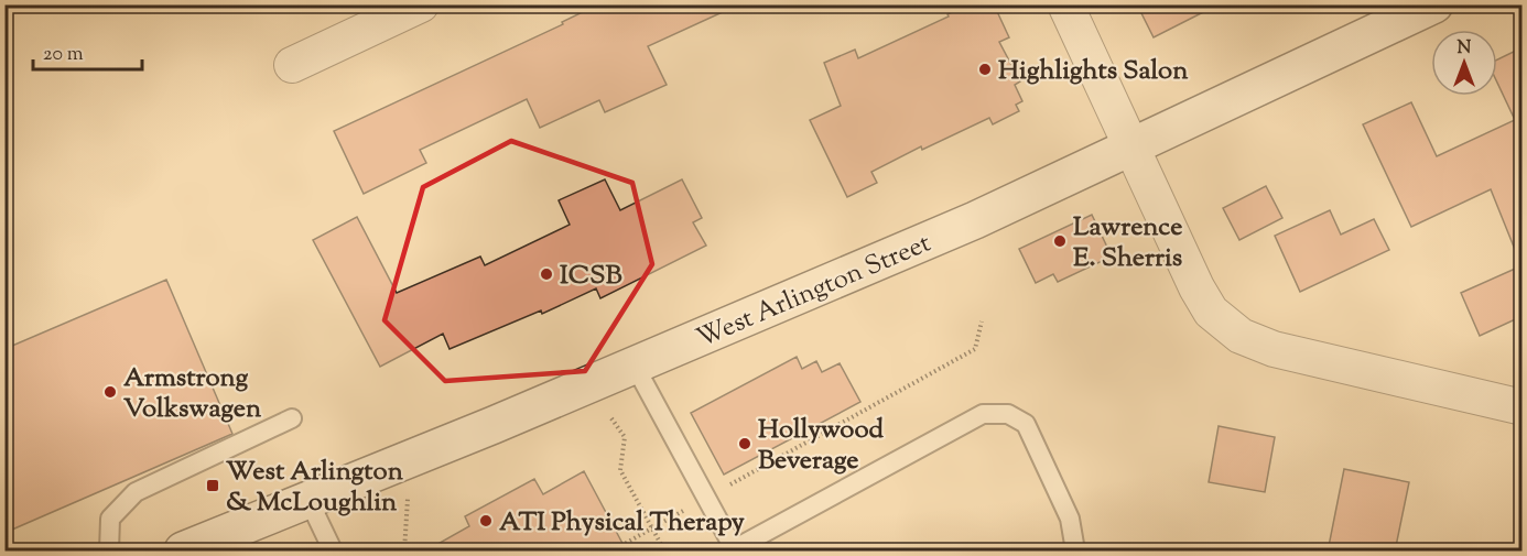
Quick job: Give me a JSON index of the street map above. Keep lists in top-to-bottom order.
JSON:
{
  "streets": {
    "main road": ["West Arlington Street"]
  },
  "places": {
    "other": [
      "Highlights Salon",
      "Lawrence E. Sherris",
      "ICSB",
      "Armstrong Volkswagen",
      "Hollywood Beverage",
      "ATI Physical Therapy"
    ],
    "transit": ["West Arlington & McLoughlin"]
  },
  "scale_bar": "20 m",
  "north": "top"
}
